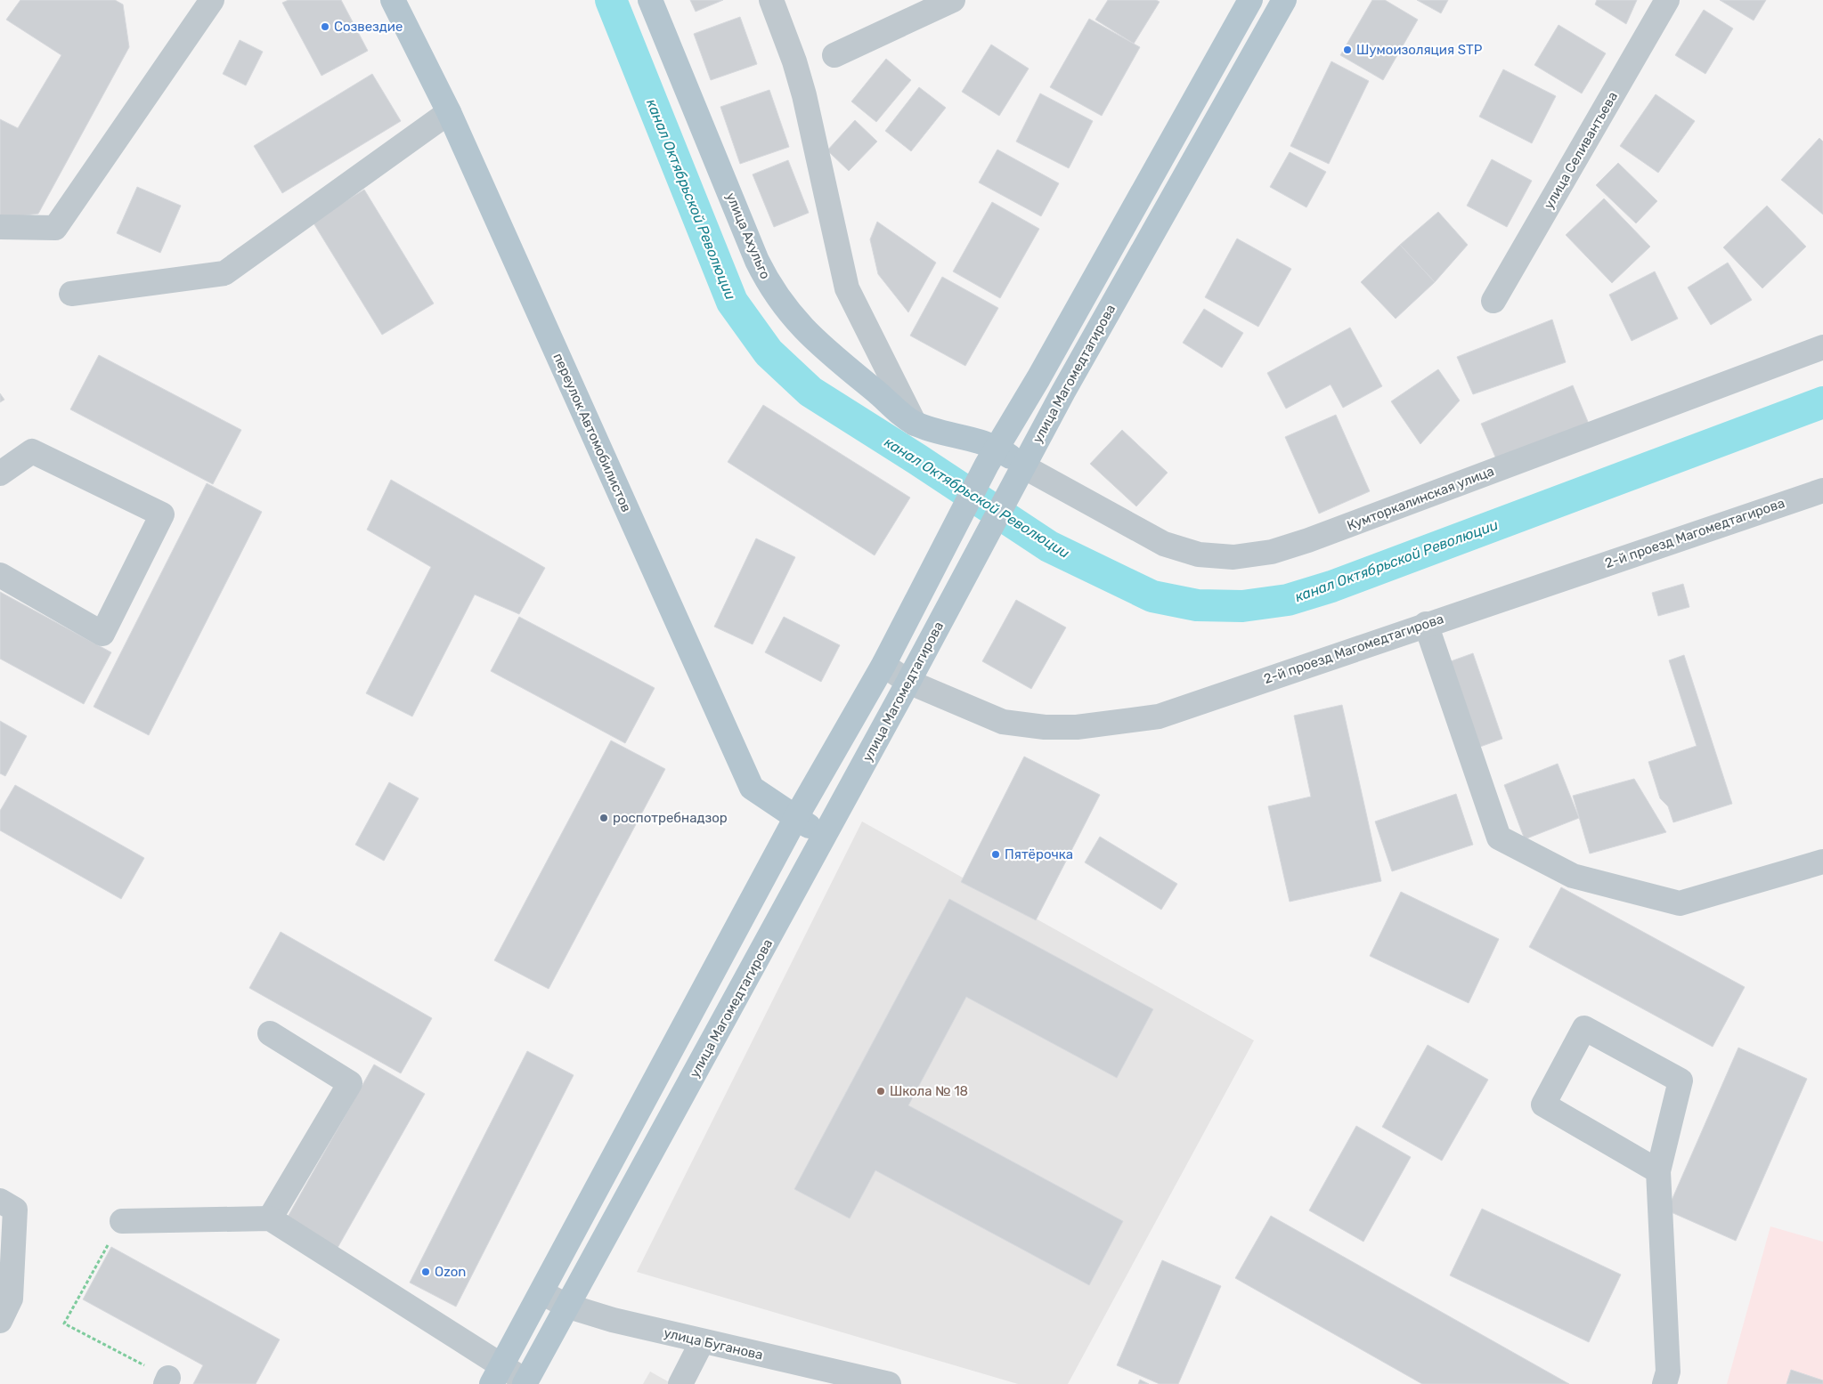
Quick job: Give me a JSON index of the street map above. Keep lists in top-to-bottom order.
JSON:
{
  "streets": {
    "main road": ["улица Ахульго", "улица Магомедтагирова", "переулок Автомобилистов"],
    "street": [
      "улица Селивантьева",
      "Кумторкалинская улица",
      "2-й проезд Магомедтагирова",
      "улица Буганова"
    ]
  },
  "crossings": [
    ["улица Магомедтагирова", "переулок Автомобилистов"],
    ["улица Магомедтагирова", "Кумторкалинская улица"],
    ["улица Магомедтагирова", "2-й проезд Магомедтагирова"],
    ["улица Магомедтагирова", "улица Буганова"]
  ],
  "water": ["канал Октябрьской Революции"],
  "places": [
    "Созвездие",
    "Шумоизоляция STP",
    "роспотребнадзор",
    "Пятёрочка",
    "Школа № 18",
    "Ozon"
  ]
}
